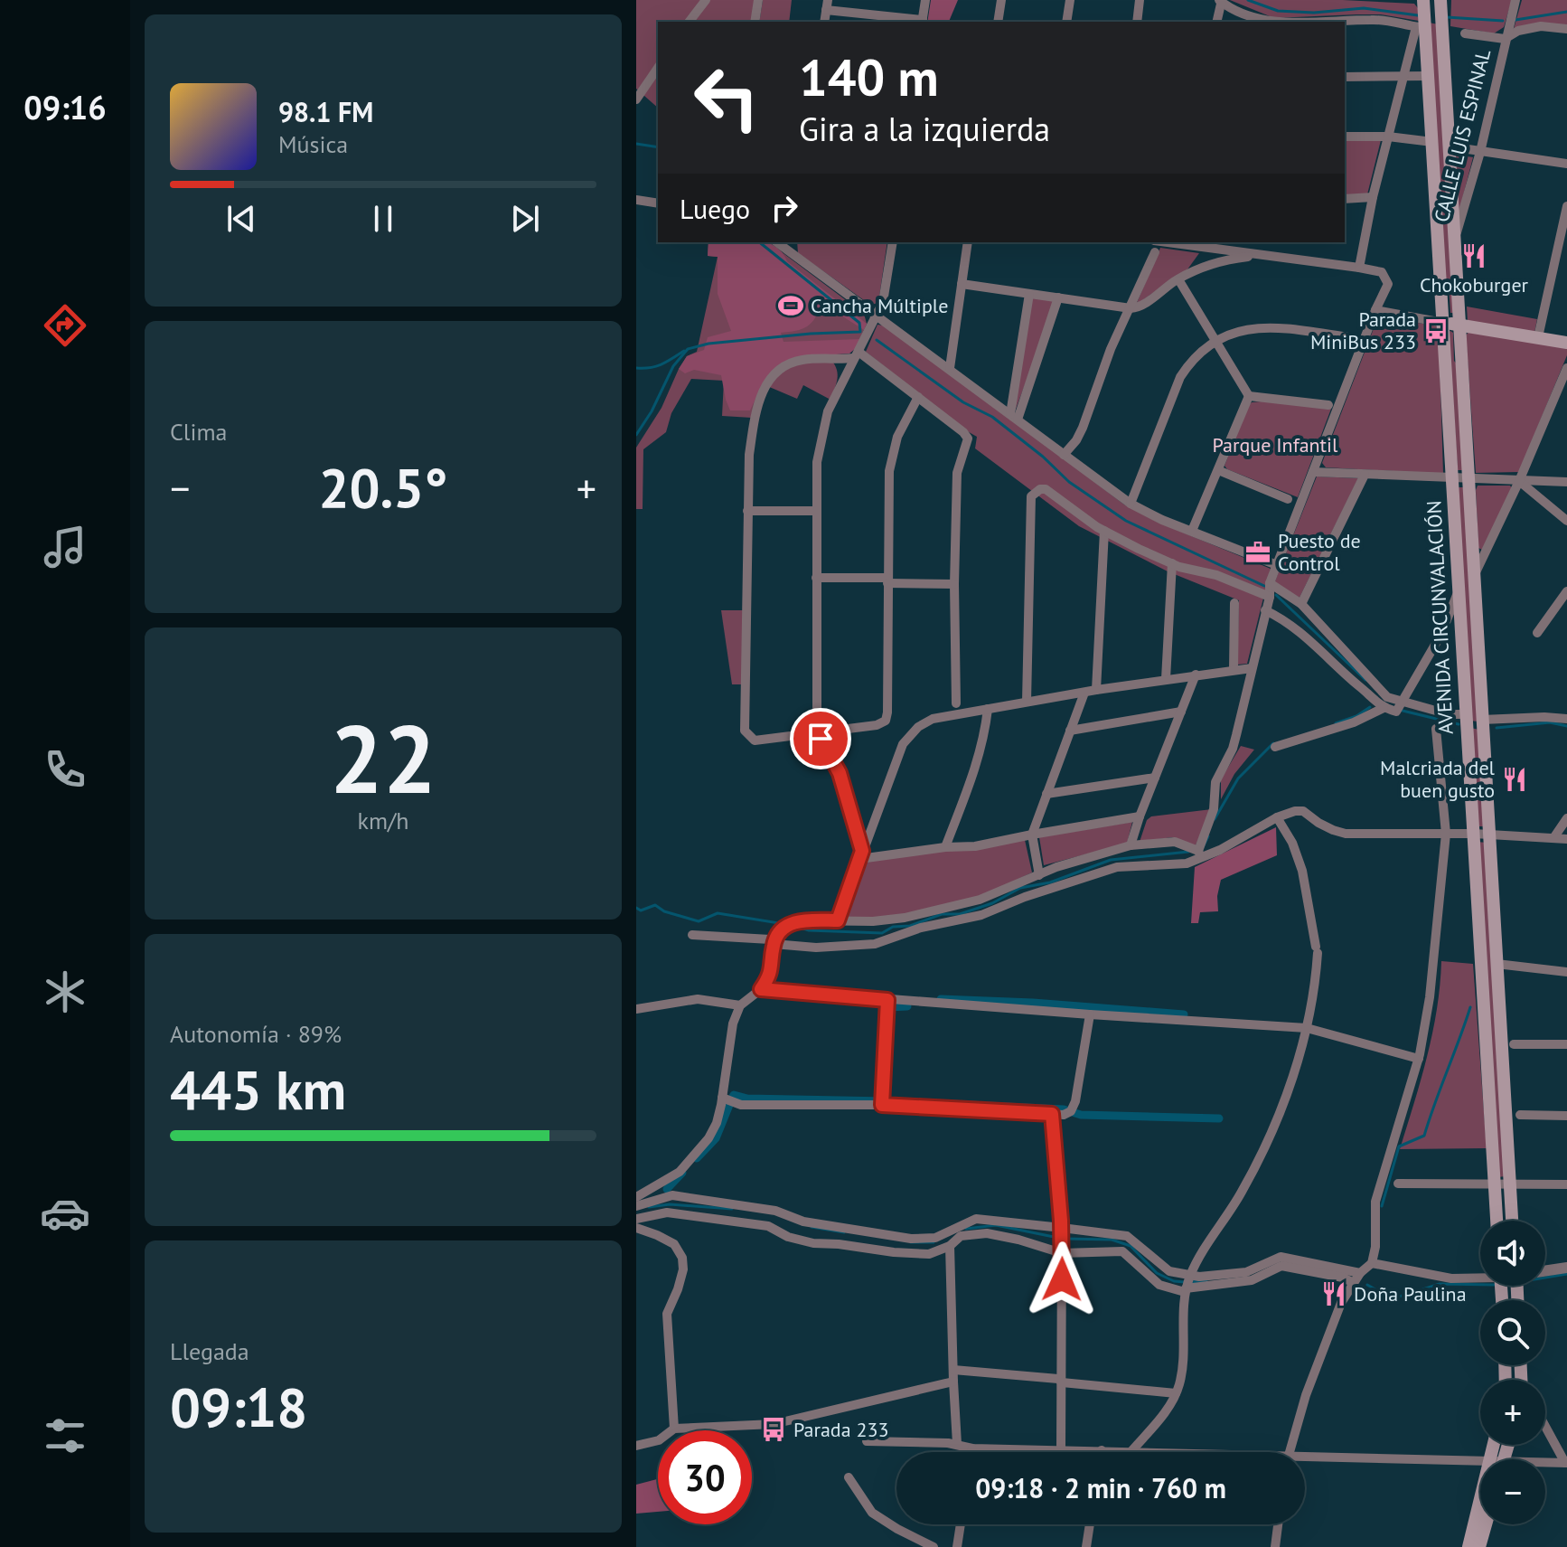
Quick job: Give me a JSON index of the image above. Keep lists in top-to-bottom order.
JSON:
{
  "streets": {
    "main road": ["AVENIDA CIRCUNVALACIÓN"],
    "street": ["CALLE LUIS ESPINAL"]
  },
  "crossings": [
    ["CALLE LUIS ESPINAL", "AVENIDA CIRCUNVALACIÓN"]
  ],
  "parks": ["Parque Infantil"],
  "places": {
    "restaurant": ["Chokoburger", "Malcriada del buen gusto", "Doña Paulina"],
    "sports": ["Cancha Múltiple"],
    "bus stop": ["Parada MiniBus 233", "Parada 233"],
    "office": ["Puesto de Control"]
  },
  "page": {
    "tabs": "09:16",
    "turn": ["140 m", "Gira a la izquierda"],
    "song": ["98.1 FM", "Música"],
    "then": "Luego",
    "tile": [
      "Clima",
      ["22", "km/h"],
      ["Autonomía · 89%", "445 km"],
      ["Llegada", "09:18"]
    ],
    "heat": ["−", "20.5°", "+"],
    "map_buttons": ["+", "−"],
    "limit": "30",
    "trip": "09:18 · 2 min · 760 m"
  }
}
